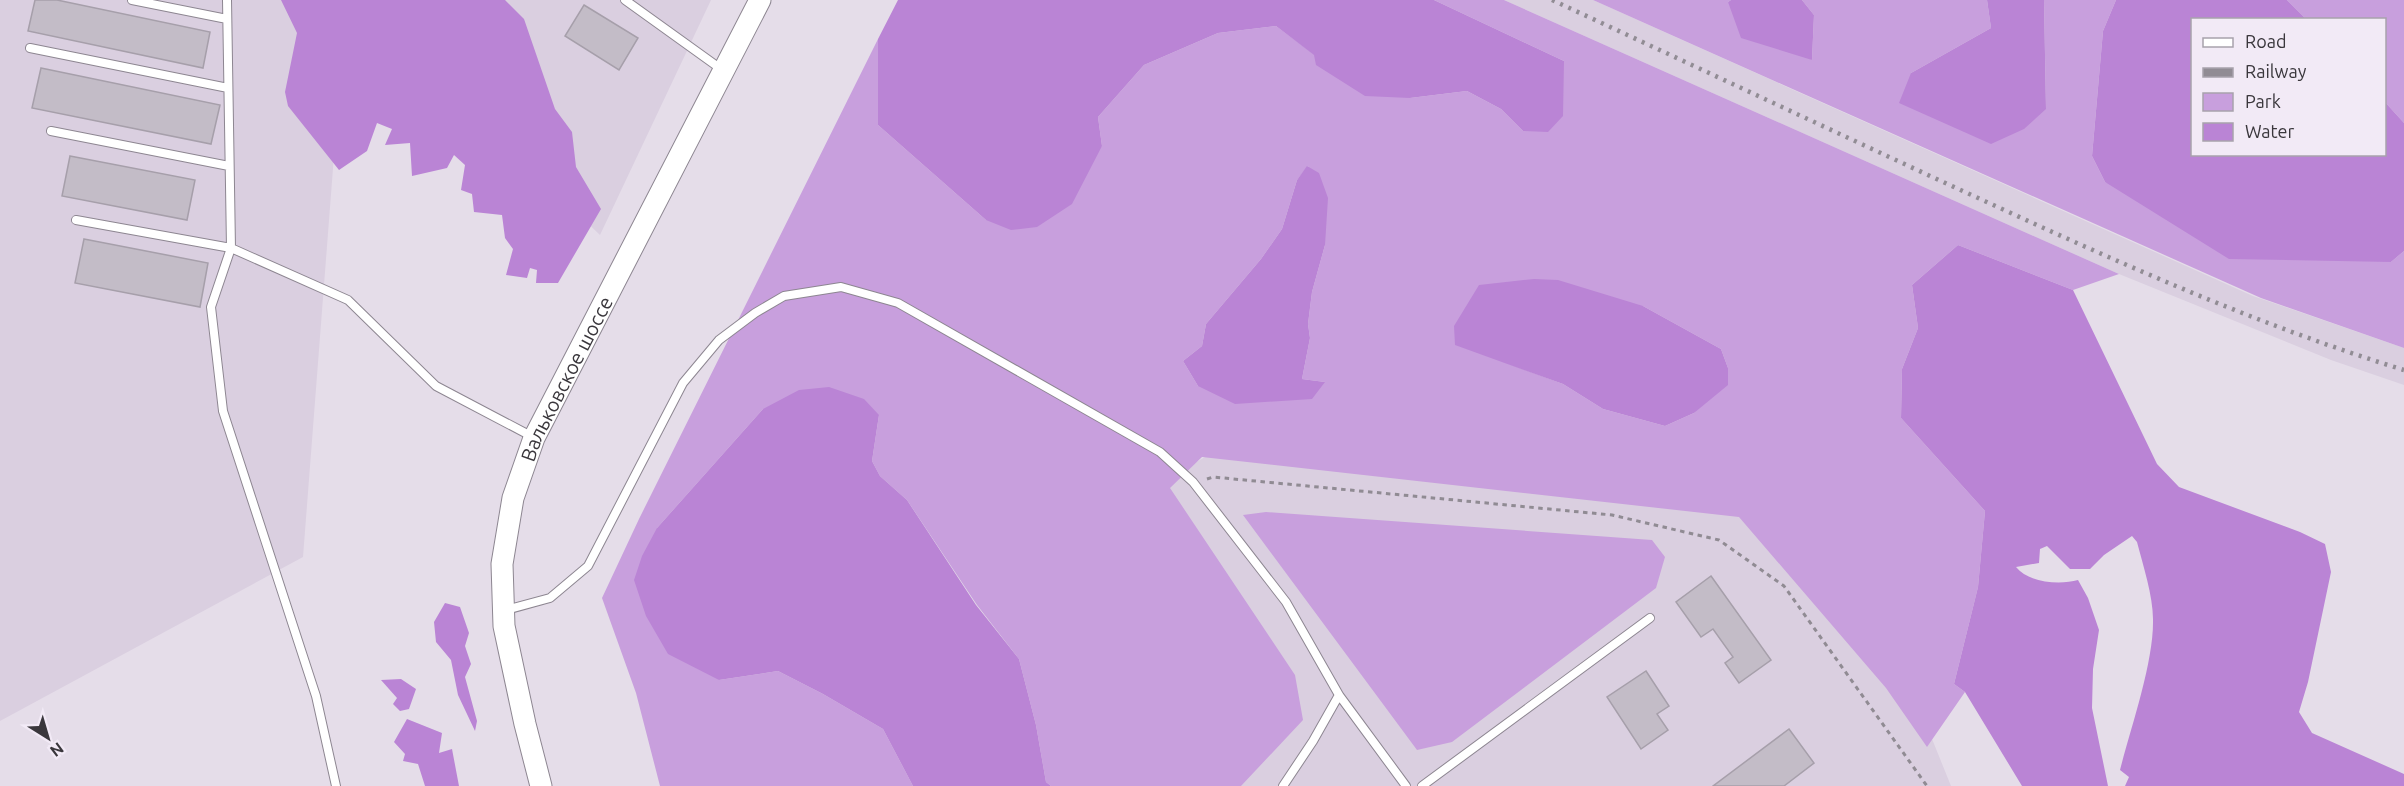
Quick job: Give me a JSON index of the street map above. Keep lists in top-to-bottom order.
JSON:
{
  "streets": {
    "main road": ["Вальковское шоссе"]
  },
  "legend": [
    "Road",
    "Railway",
    "Park",
    "Water"
  ],
  "north": "bottom right"
}
